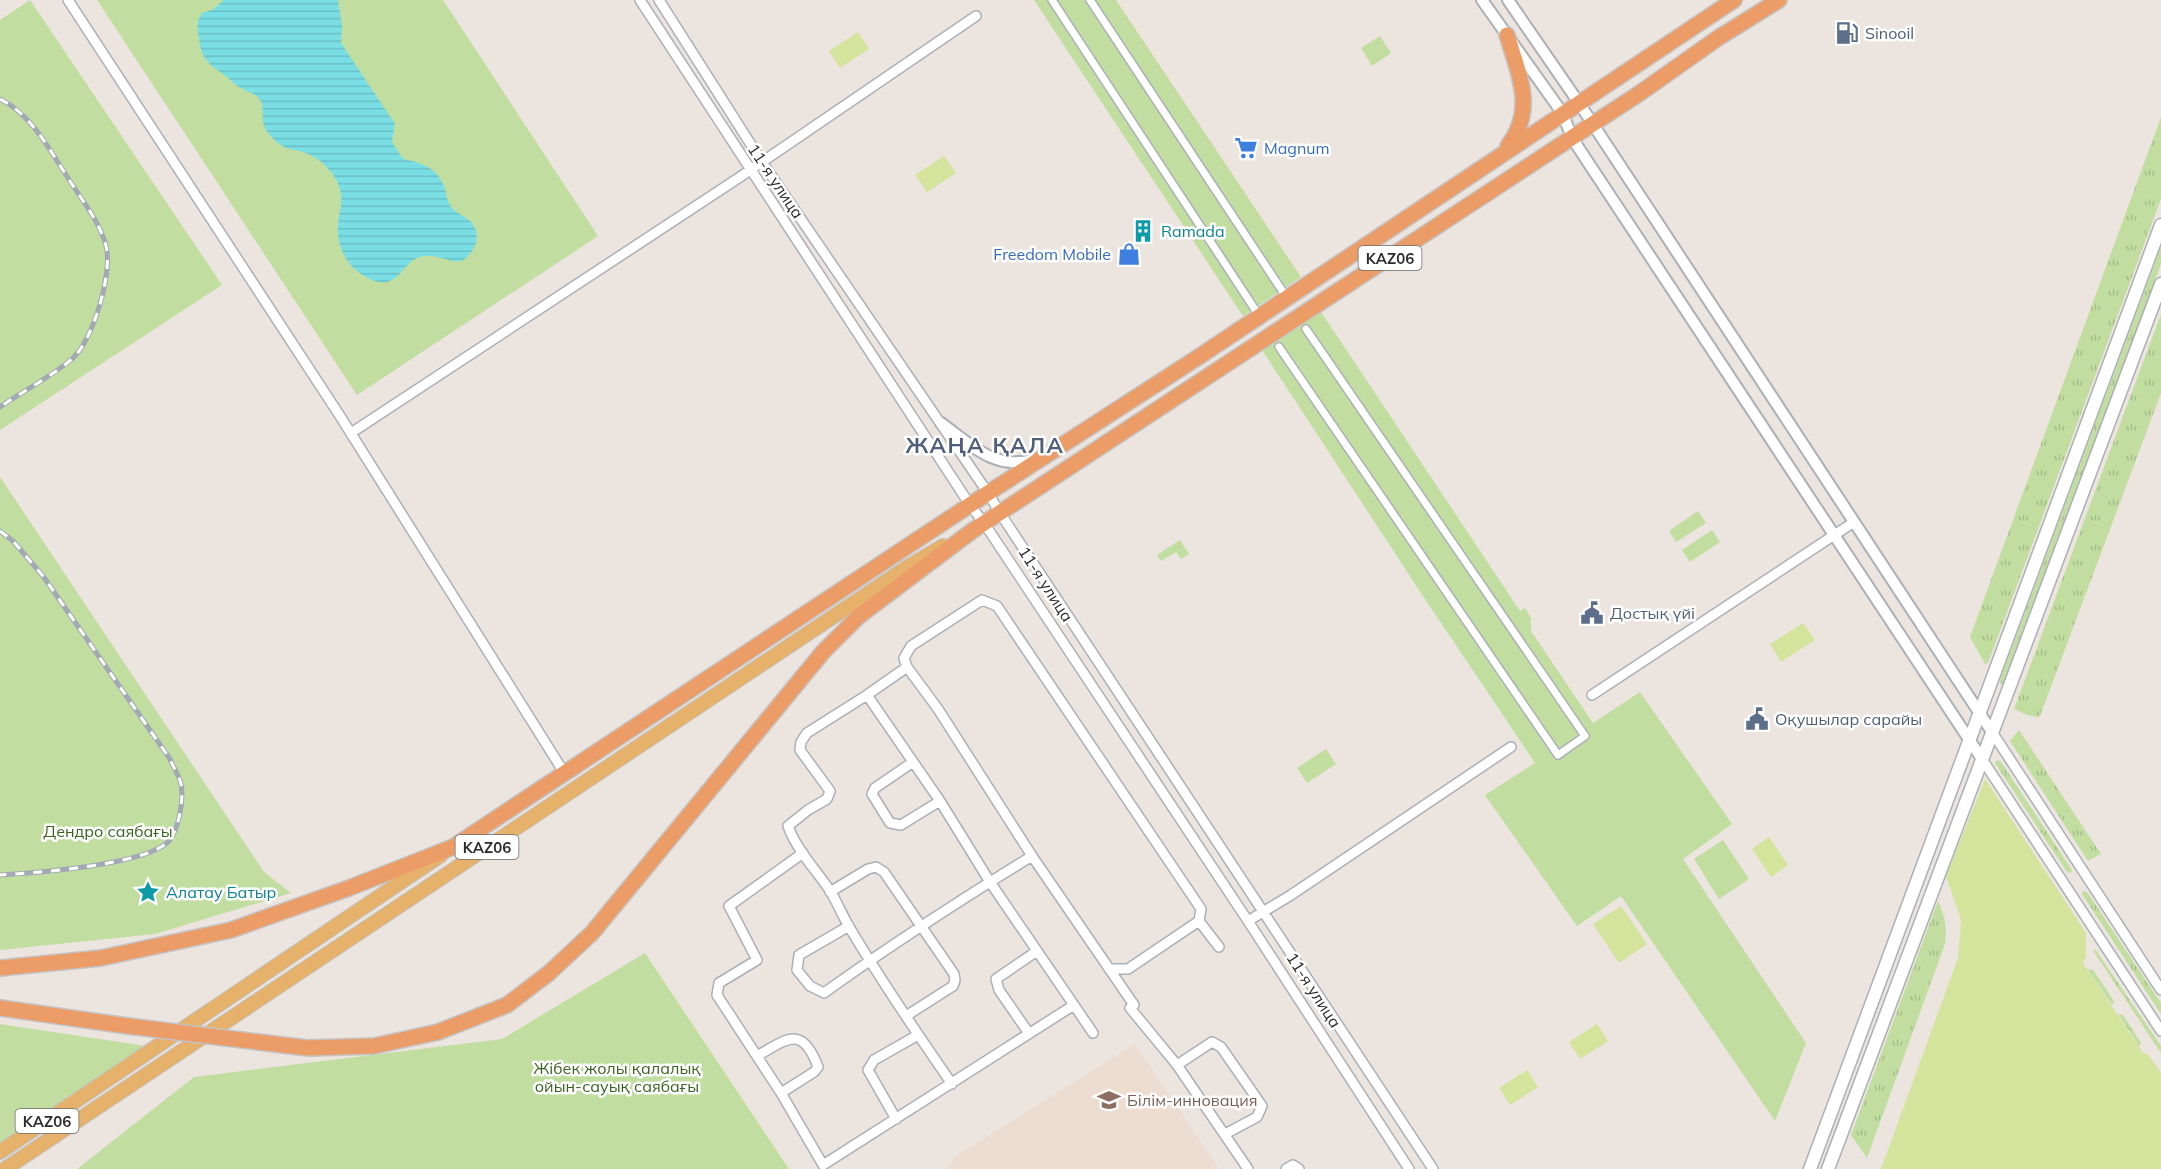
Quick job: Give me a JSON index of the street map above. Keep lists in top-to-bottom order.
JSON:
{
  "streets": {
    "highway": ["KАZ06"],
    "street": ["11-я улица"]
  },
  "crossings": [
    ["11-я улица", "KАZ06"]
  ],
  "districts": ["ЖАҢА ҚАЛА"],
  "parks": ["Дендро саябағы", "Жібек жолы қалалық ойын-сауық саябағы"],
  "places": {
    "fuel station": ["Sinooil"],
    "supermarket": ["Magnum"],
    "building": ["Ramada"],
    "shop": ["Freedom Mobile"],
    "public building": ["Достық үйі", "Оқушылар сарайы"],
    "place": ["Алатау Батыр"],
    "school or university": ["Білім-инновация"]
  }
}
